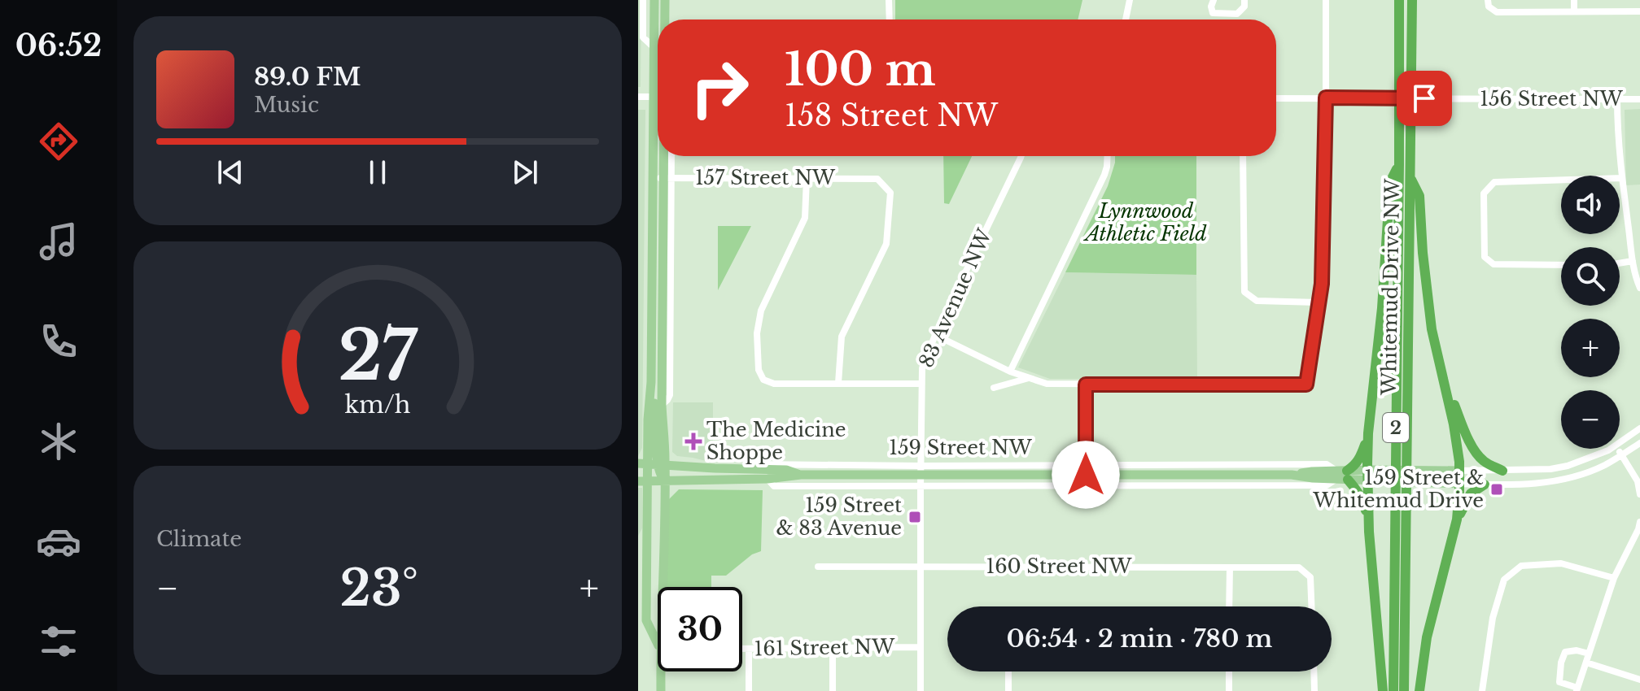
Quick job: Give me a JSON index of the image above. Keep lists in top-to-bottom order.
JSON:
{
  "streets": {
    "highway": ["Whitemud Drive NW", "2"],
    "main road": ["159 Street NW"],
    "street": [
      "156 Street NW",
      "157 Street NW",
      "83 Avenue NW",
      "160 Street NW",
      "161 Street NW"
    ]
  },
  "crossings": [
    ["83 Avenue NW", "159 Street NW"],
    ["83 Avenue NW", "160 Street NW"],
    ["83 Avenue NW", "161 Street NW"]
  ],
  "parks": ["Lynnwood Athletic Field"],
  "places": {
    "health": ["The Medicine Shoppe"],
    "transit": ["159 Street & Whitemud Drive", "159 Street & 83 Avenue"]
  },
  "page": {
    "tabs": "06:52",
    "turn": ["100 m", "158 Street NW"],
    "song": ["89.0 FM", "Music"],
    "map_buttons": ["+", "−"],
    "tile": "Climate",
    "heat": ["−", "23°", "+"],
    "limit": "30",
    "trip": "06:54 · 2 min · 780 m",
    "gauge": ["27", "km/h"]
  }
}
